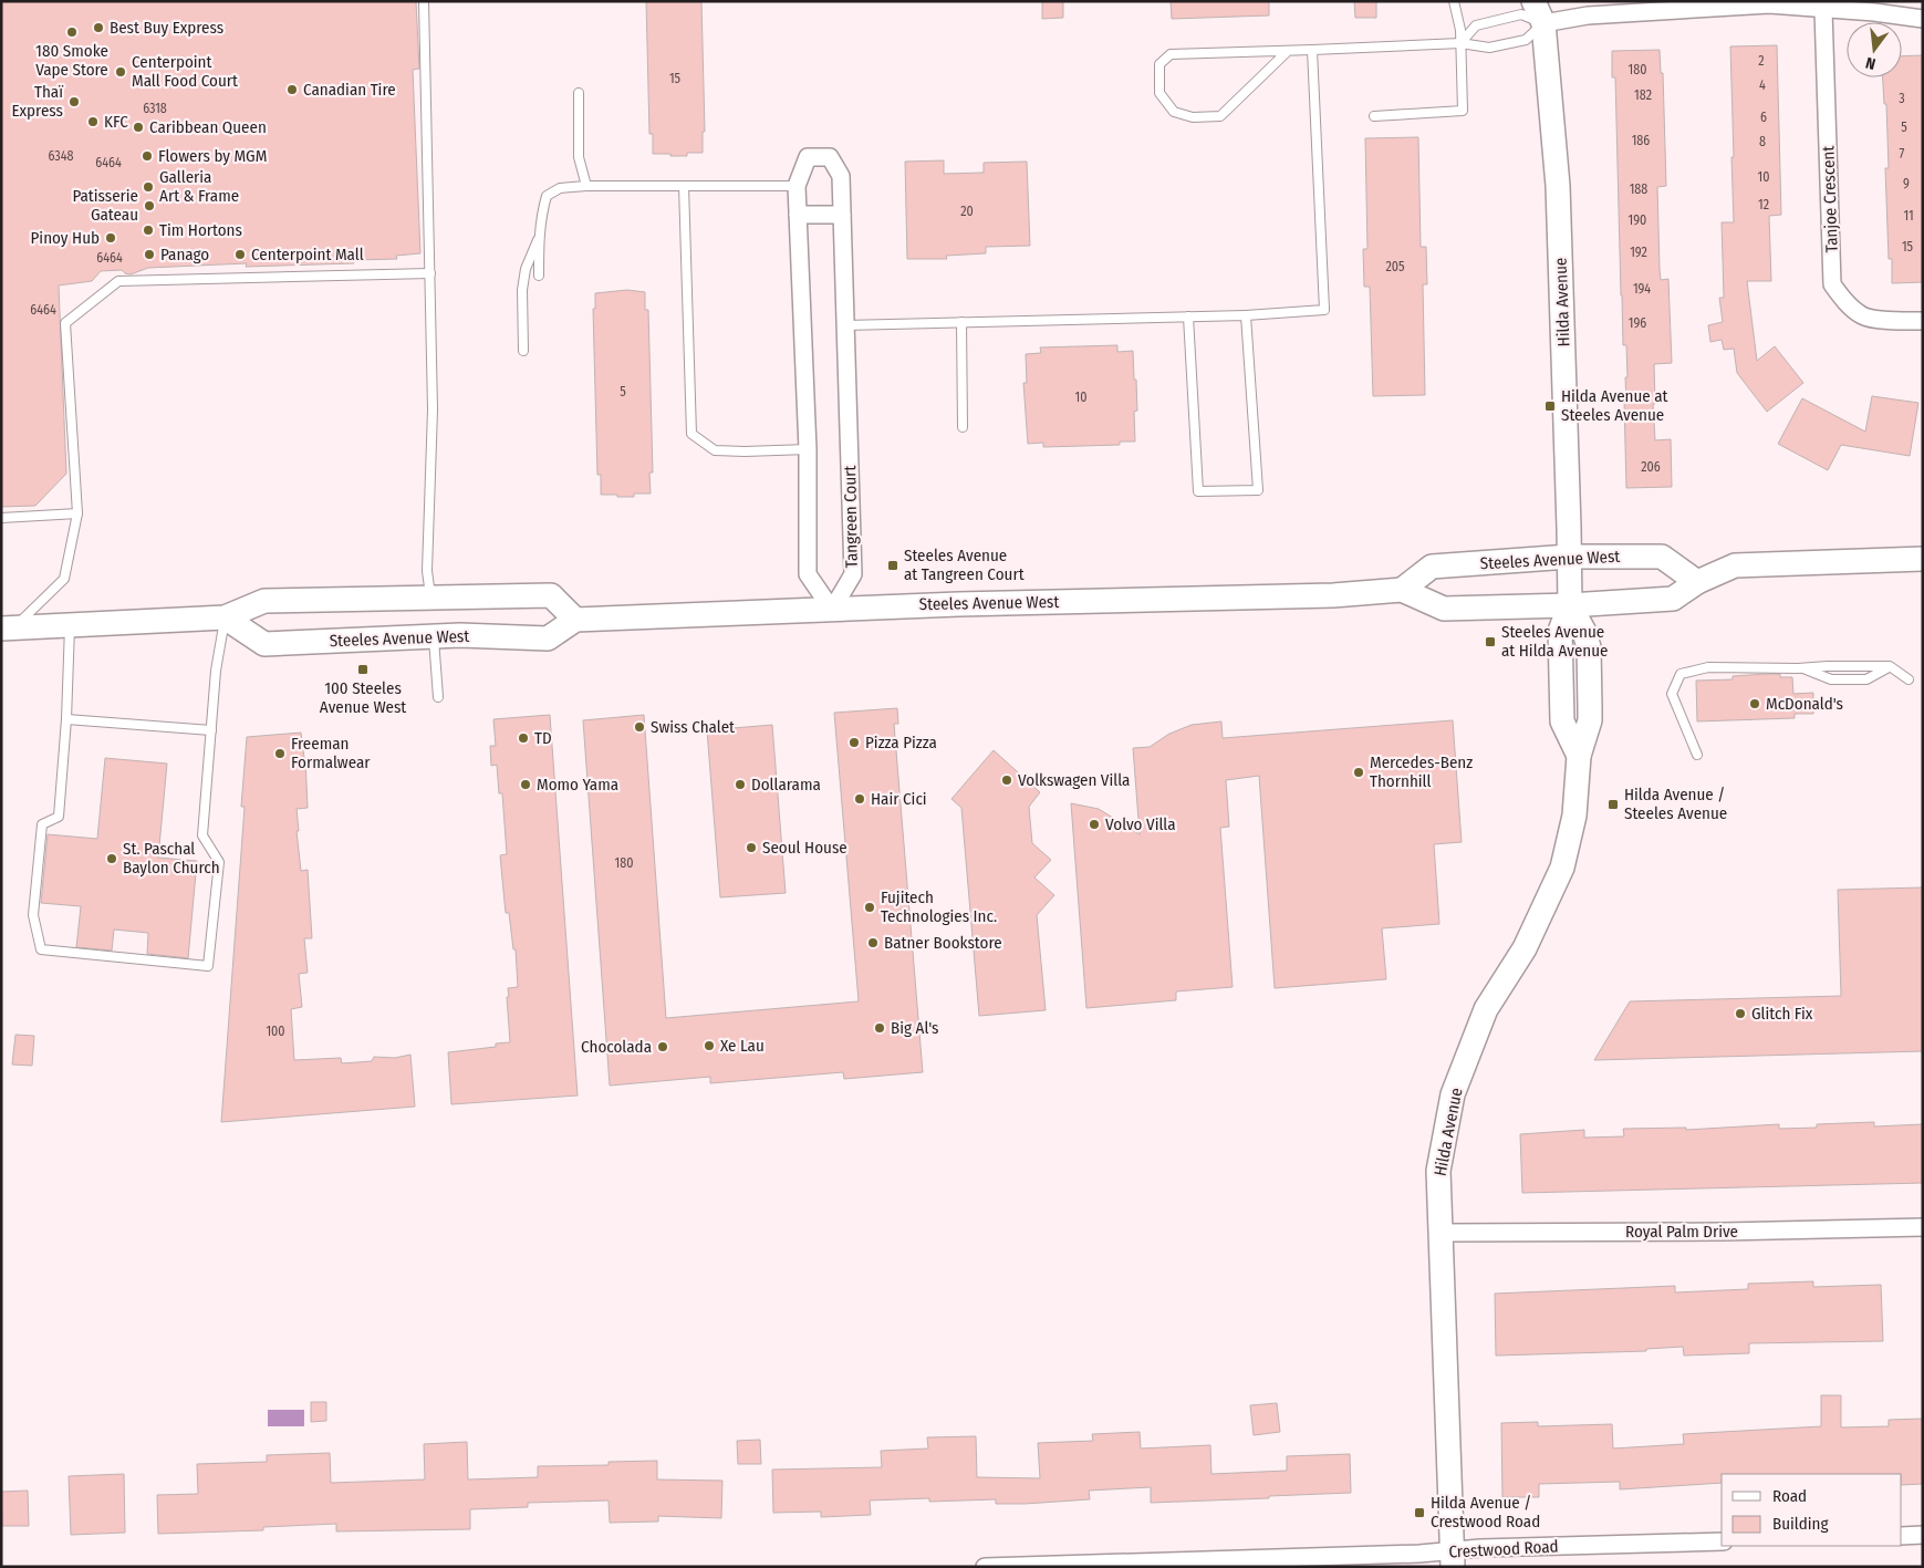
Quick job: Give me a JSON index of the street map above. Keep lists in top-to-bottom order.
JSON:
{
  "streets": {
    "main road": ["Hilda Avenue", "Steeles Avenue West"],
    "street": [
      "Tanjoe Crescent",
      "Tangreen Court",
      "Royal Palm Drive",
      "Crestwood Road"
    ]
  },
  "crossings": [
    ["Hilda Avenue", "Steeles Avenue West"],
    ["Hilda Avenue", "Royal Palm Drive"],
    ["Hilda Avenue", "Crestwood Road"],
    ["Tangreen Court", "Steeles Avenue West"]
  ],
  "places": {
    "other": [
      "Best Buy Express",
      "180 Smoke Vape Store",
      "Centerpoint Mall Food Court",
      "Canadian Tire",
      "Thaï Express",
      "KFC",
      "Caribbean Queen",
      "Flowers by MGM",
      "Galleria Art & Frame",
      "Patisserie Gateau",
      "Tim Hortons",
      "Pinoy Hub",
      "Panago",
      "Centerpoint Mall",
      "McDonald's",
      "Swiss Chalet",
      "TD",
      "Pizza Pizza",
      "Freeman Formalwear",
      "Mercedes-Benz Thornhill",
      "Volkswagen Villa",
      "Momo Yama",
      "Dollarama",
      "Hair Cici",
      "Volvo Villa",
      "Seoul House",
      "St. Paschal Baylon Church",
      "Fujitech Technologies Inc.",
      "Batner Bookstore",
      "Glitch Fix",
      "Big Al's",
      "Xe Lau",
      "Chocolada"
    ],
    "transit": [
      "Hilda Avenue at Steeles Avenue",
      "Steeles Avenue at Tangreen Court",
      "Steeles Avenue at Hilda Avenue",
      "100 Steeles Avenue West",
      "Hilda Avenue / Steeles Avenue",
      "Hilda Avenue / Crestwood Road"
    ]
  },
  "house_numbers": [
    "2",
    "180",
    "15",
    "4",
    "182",
    "3",
    "6318",
    "6",
    "5",
    "186",
    "8",
    "7",
    "6348",
    "6464",
    "10",
    "9",
    "188",
    "12",
    "20",
    "11",
    "190",
    "15",
    "192",
    "6464",
    "205",
    "194",
    "6464",
    "196",
    "5",
    "10",
    "206",
    "180",
    "100"
  ],
  "legend": ["Road", "Building"],
  "north": "bottom"
}
